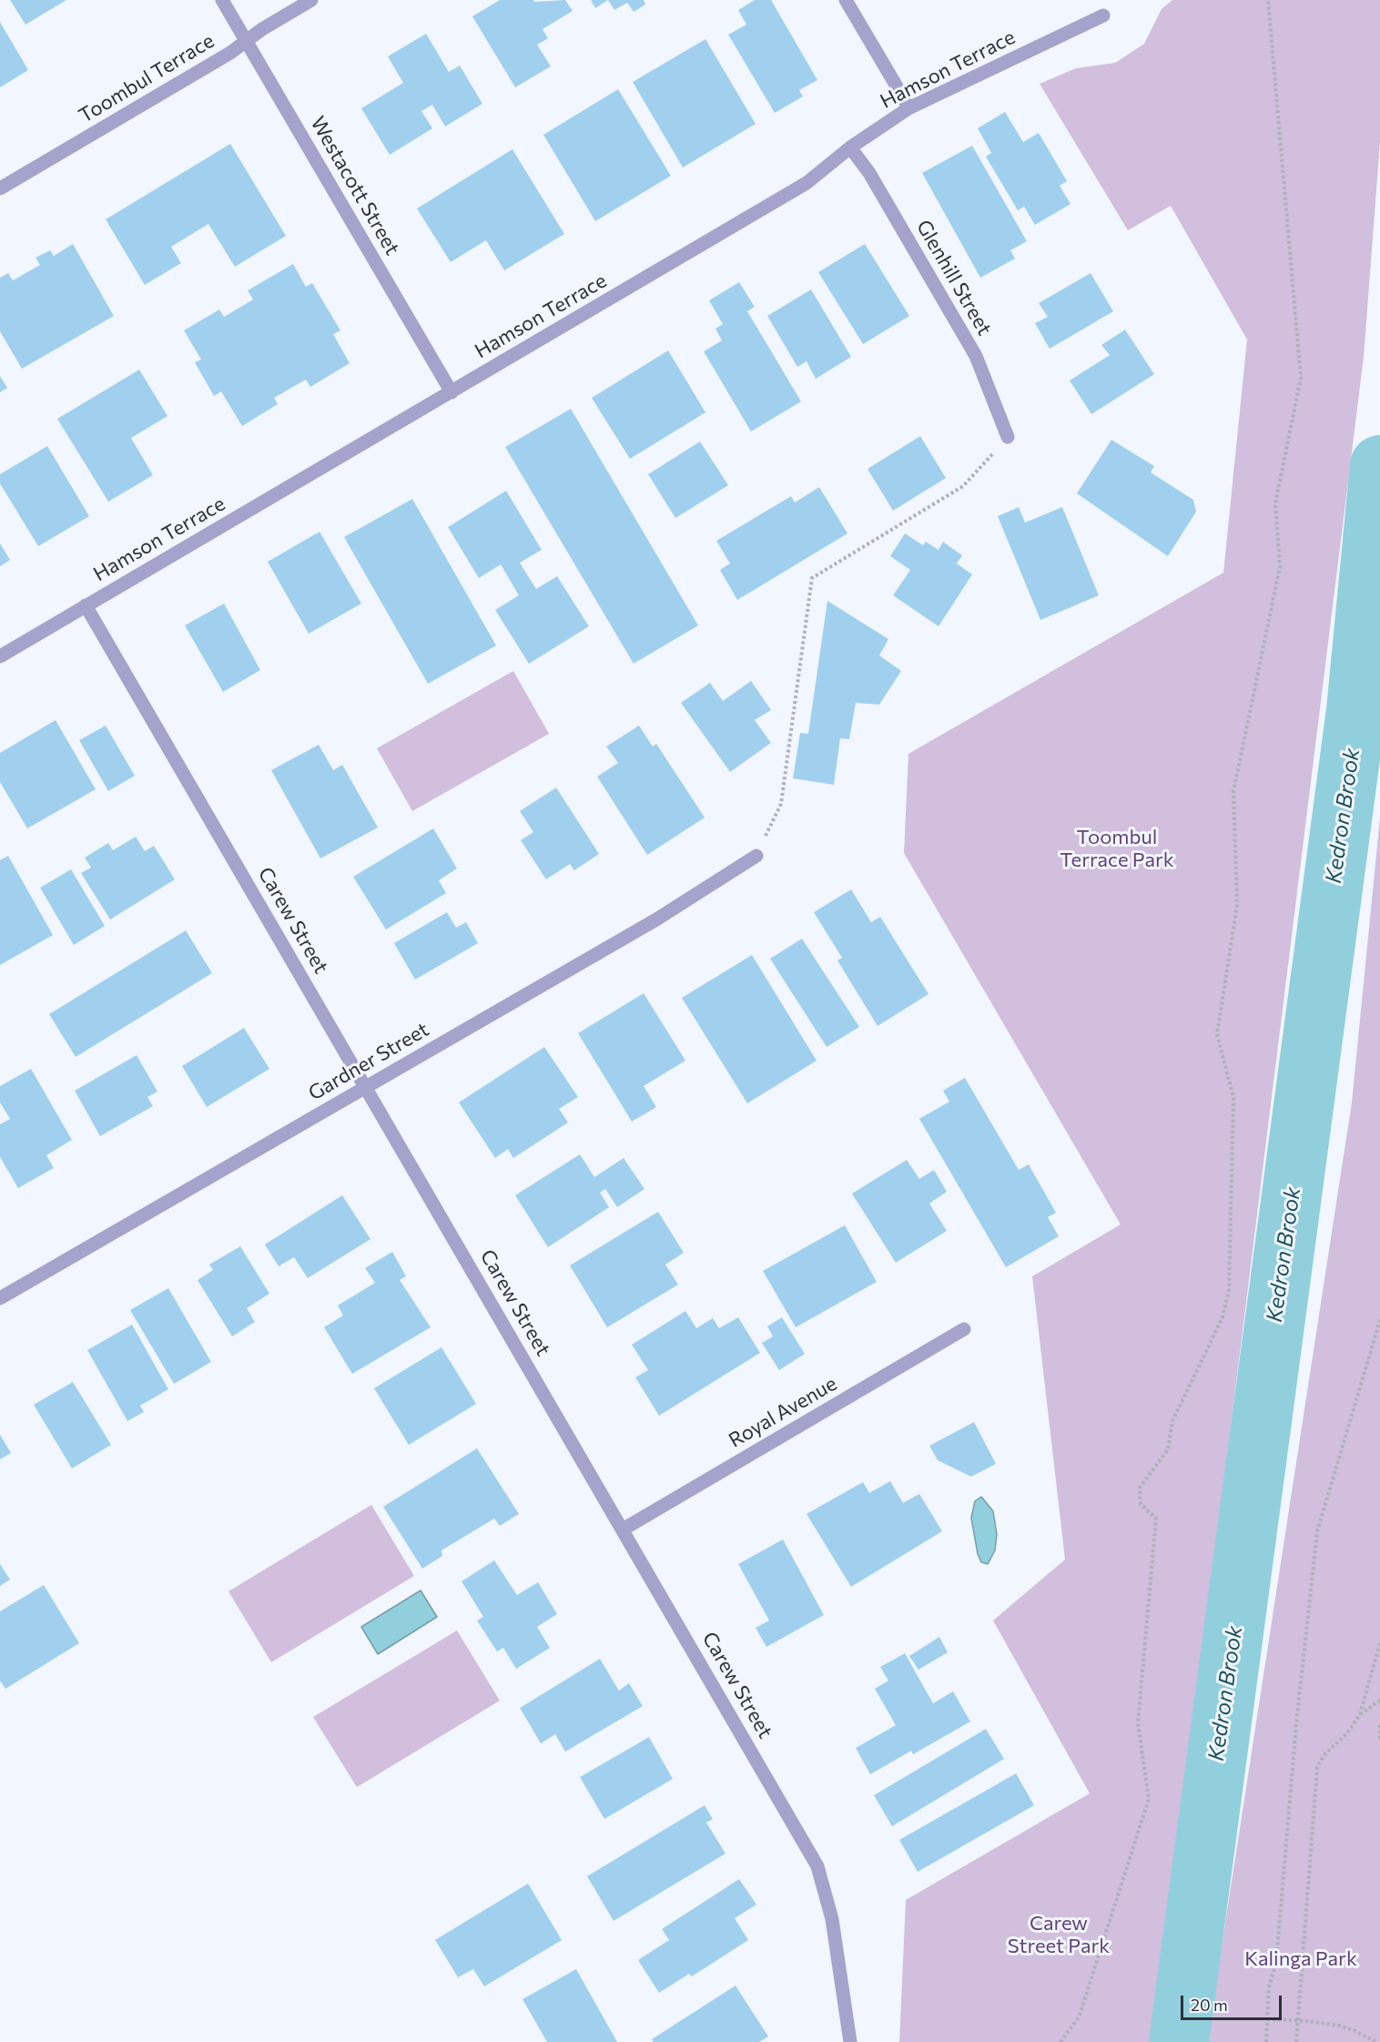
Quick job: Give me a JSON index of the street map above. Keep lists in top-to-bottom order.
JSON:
{
  "streets": {
    "street": [
      "Hamson Terrace",
      "Toombul Terrace",
      "Westacott Street",
      "Glenhill Street",
      "Carew Street",
      "Gardner Street",
      "Royal Avenue"
    ]
  },
  "crossings": [
    ["Hamson Terrace", "Westacott Street"],
    ["Hamson Terrace", "Glenhill Street"],
    ["Hamson Terrace", "Carew Street"],
    ["Toombul Terrace", "Westacott Street"],
    ["Carew Street", "Gardner Street"],
    ["Carew Street", "Royal Avenue"]
  ],
  "water": ["Kedron Brook"],
  "parks": ["Toombul Terrace Park", "Carew Street Park", "Kalinga Park"],
  "scale_bar": "20 m"
}
